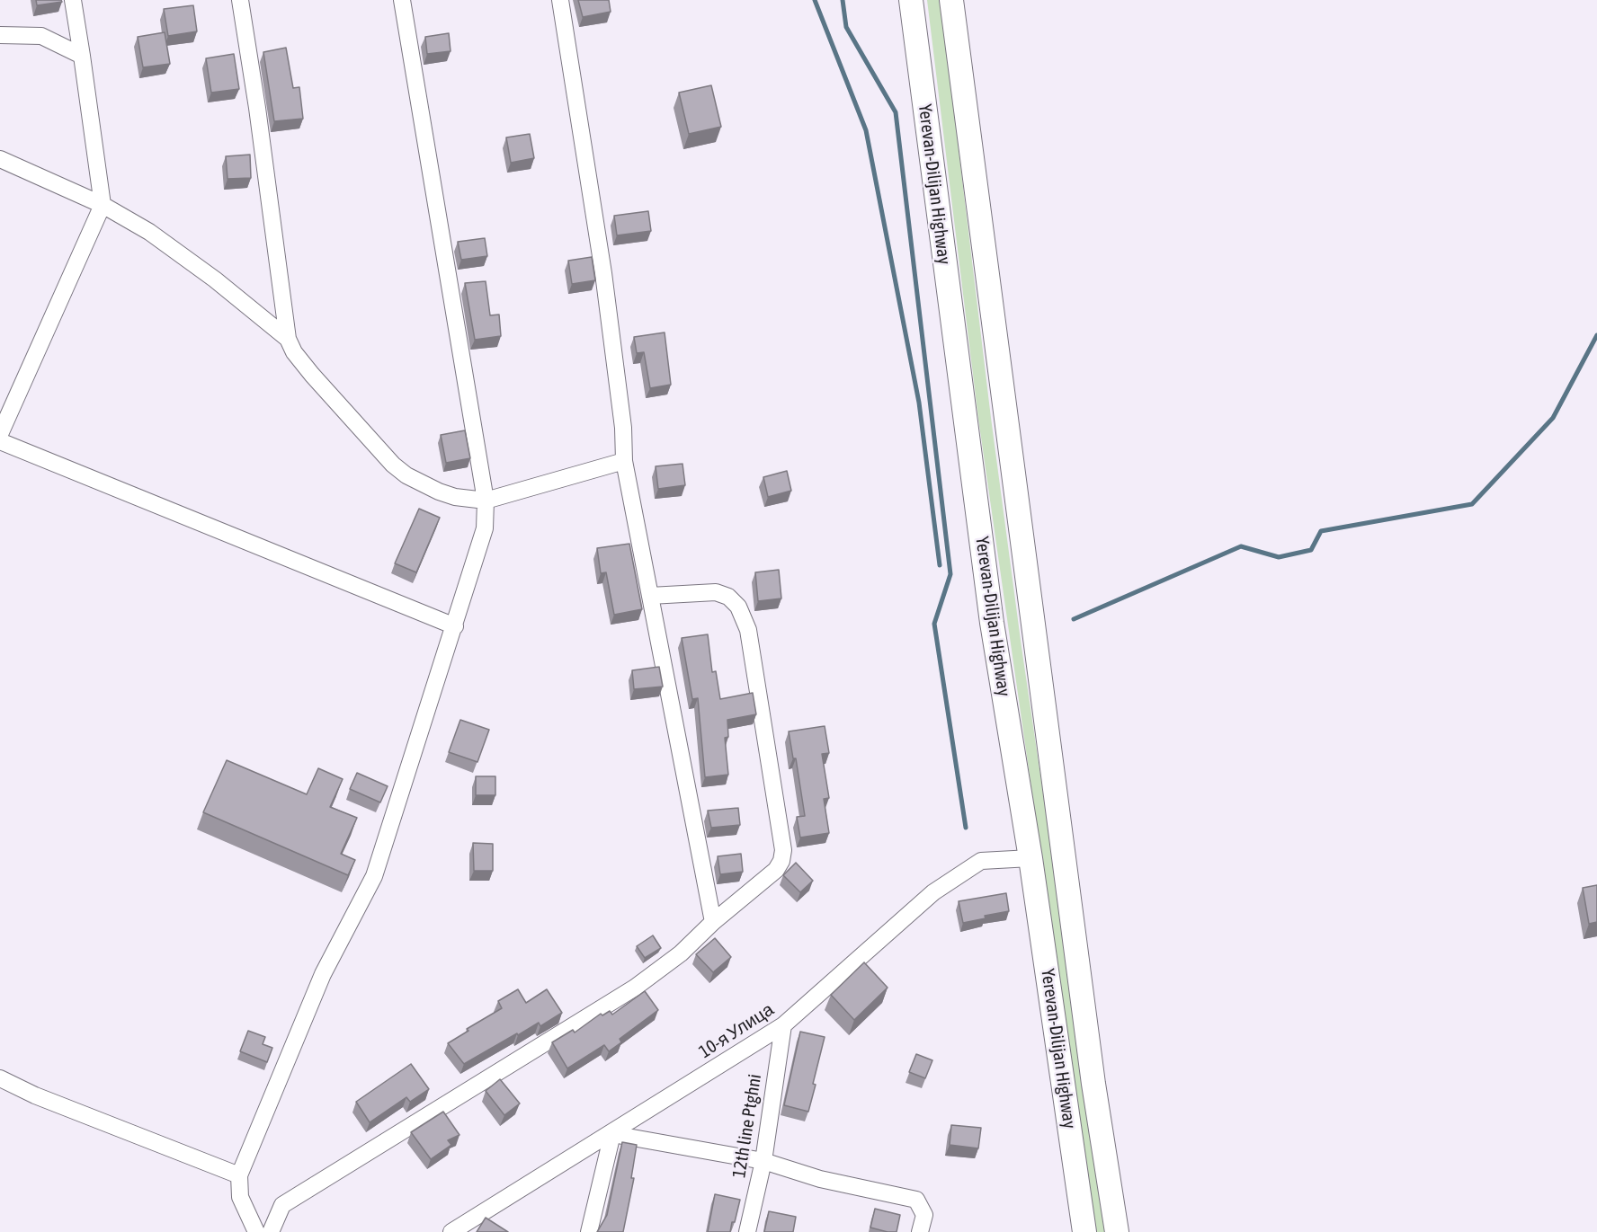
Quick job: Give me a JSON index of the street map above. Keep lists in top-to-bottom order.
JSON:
{
  "streets": {
    "highway": ["Yerevan-Dilijan Highway"],
    "street": ["10-я Улица", "12th line Ptghni"]
  },
  "crossings": [
    ["Yerevan-Dilijan Highway", "10-я Улица"],
    ["10-я Улица", "12th line Ptghni"]
  ]
}
